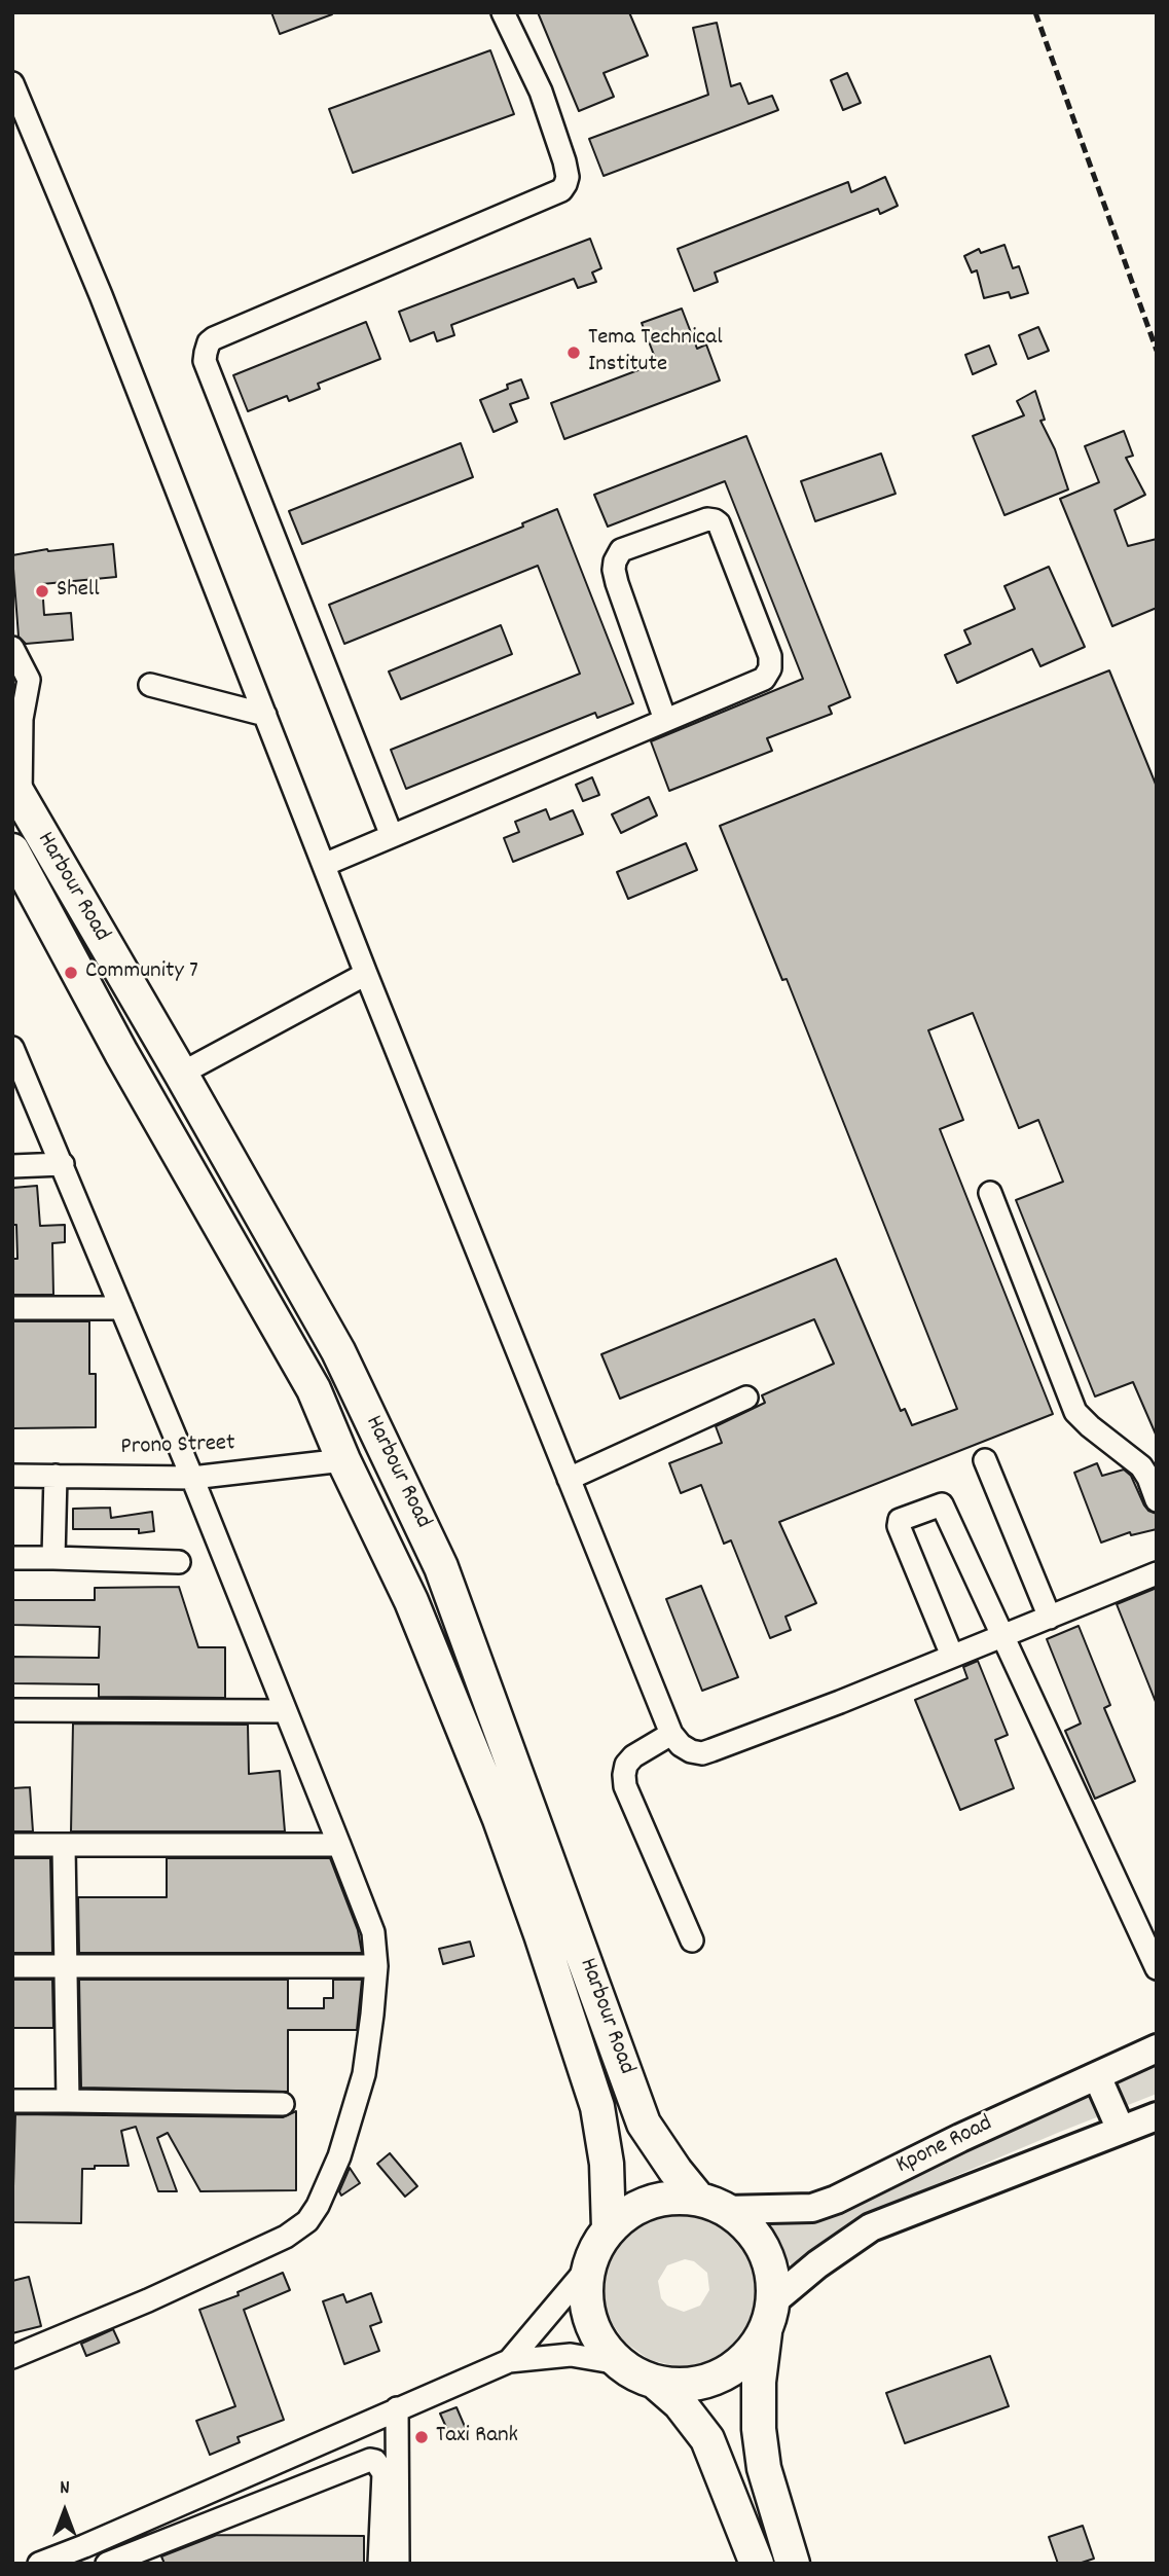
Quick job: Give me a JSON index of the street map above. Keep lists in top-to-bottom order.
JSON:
{
  "streets": {
    "highway": ["Harbour Road"],
    "main road": ["Kpone Road"],
    "street": ["Prono Street"]
  },
  "crossings": [
    ["Harbour Road", "Prono Street"],
    ["Harbour Road", "Kpone Road"]
  ],
  "places": [
    "Tema Technical Institute",
    "Shell",
    "Community 7",
    "Taxi Rank"
  ],
  "north": "top"
}
